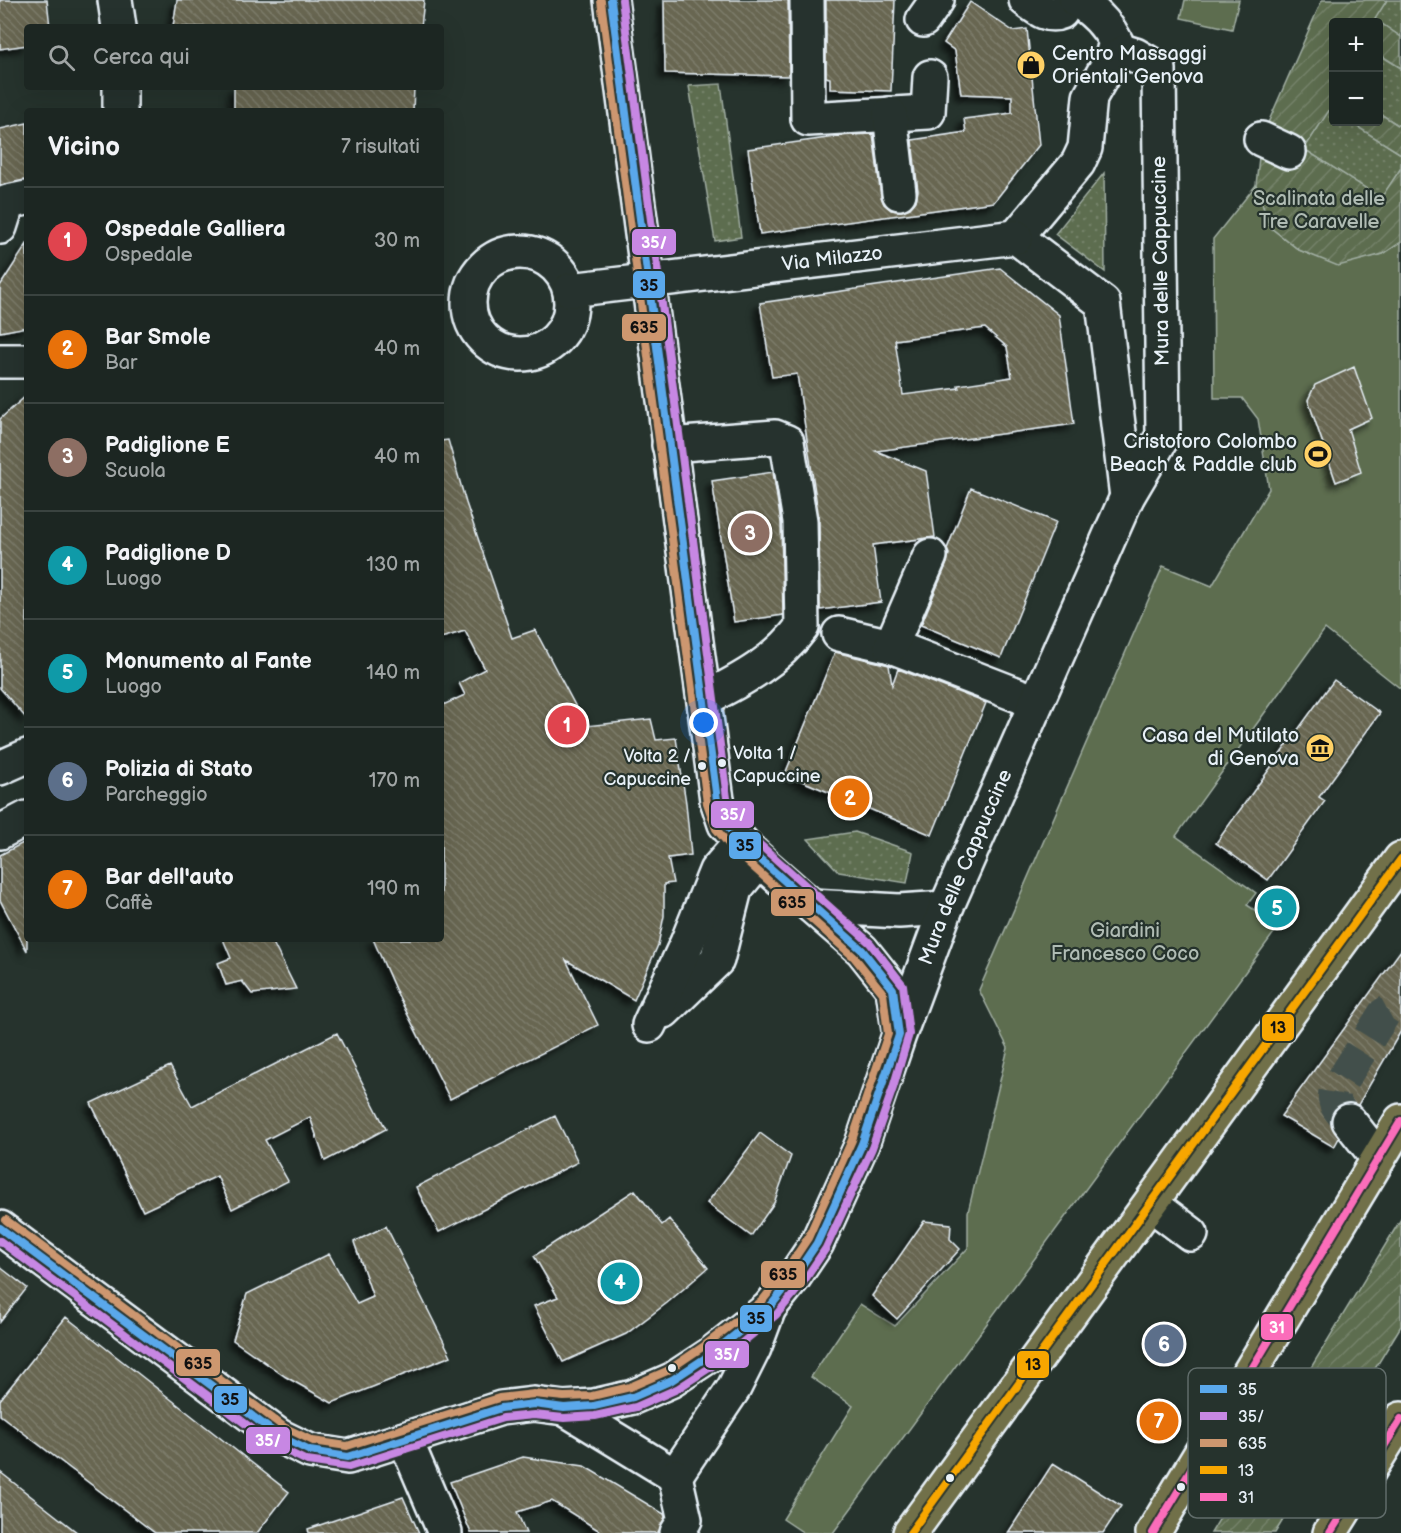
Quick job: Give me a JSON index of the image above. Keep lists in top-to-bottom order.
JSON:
{
  "streets": {
    "street": ["Via Milazzo", "Mura delle Cappuccine"]
  },
  "crossings": [
    ["Via Milazzo", "Mura delle Cappuccine"]
  ],
  "parks": ["Scalinata delle Tre Caravelle", "Giardini Francesco Coco"],
  "places": {
    "shop": ["Centro Massaggi Orientali Genova"],
    "sports": ["Cristoforo Colombo Beach & Paddle club"],
    "museum": ["Casa del Mutilato di Genova"],
    "other": ["Volta 1 / Capuccine", "Volta 2 / Capuccine"]
  },
  "lines": [
    "transit line 35",
    "transit line 35/",
    "transit line 635",
    "transit line 13",
    "transit line 31"
  ],
  "legend": [
    "35",
    "35/",
    "635",
    "13",
    "31"
  ],
  "page": {
    "map_buttons": ["+", "−"],
    "search": "Cerca qui",
    "heading": ["Vicino", "7 risultati"],
    "list": [
      {
        "mark": "1",
        "name": "Ospedale Galliera",
        "note": "Ospedale",
        "value": "30 m"
      },
      {
        "mark": "2",
        "name": "Bar Smole",
        "note": "Bar",
        "value": "40 m"
      },
      {
        "mark": "3",
        "name": "Padiglione E",
        "note": "Scuola",
        "value": "40 m"
      },
      {
        "mark": "4",
        "name": "Padiglione D",
        "note": "Luogo",
        "value": "130 m"
      },
      {
        "mark": "5",
        "name": "Monumento al Fante",
        "note": "Luogo",
        "value": "140 m"
      },
      {
        "mark": "6",
        "name": "Polizia di Stato",
        "note": "Parcheggio",
        "value": "170 m"
      },
      {
        "mark": "7",
        "name": "Bar dell'auto",
        "note": "Caffè",
        "value": "190 m"
      }
    ],
    "pins": [
      "3",
      "1",
      "2",
      "5",
      "4",
      "6",
      "7"
    ]
  }
}
